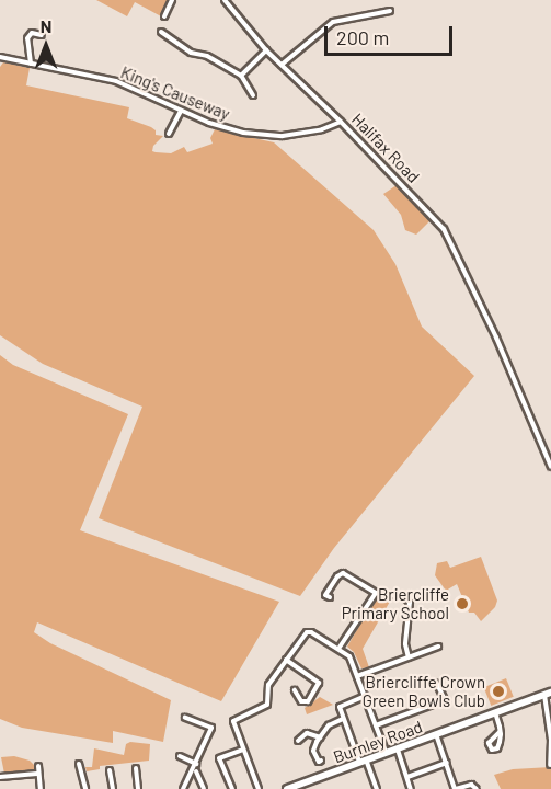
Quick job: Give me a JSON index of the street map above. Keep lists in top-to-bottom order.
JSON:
{
  "streets": {
    "street": ["King's Causeway", "Halifax Road", "Burnley Road"]
  },
  "crossings": [
    ["King's Causeway", "Halifax Road"]
  ],
  "places": ["Briercliffe Primary School", "Briercliffe Crown Green Bowls Club"],
  "scale_bar": "200 m",
  "north": "top"
}
